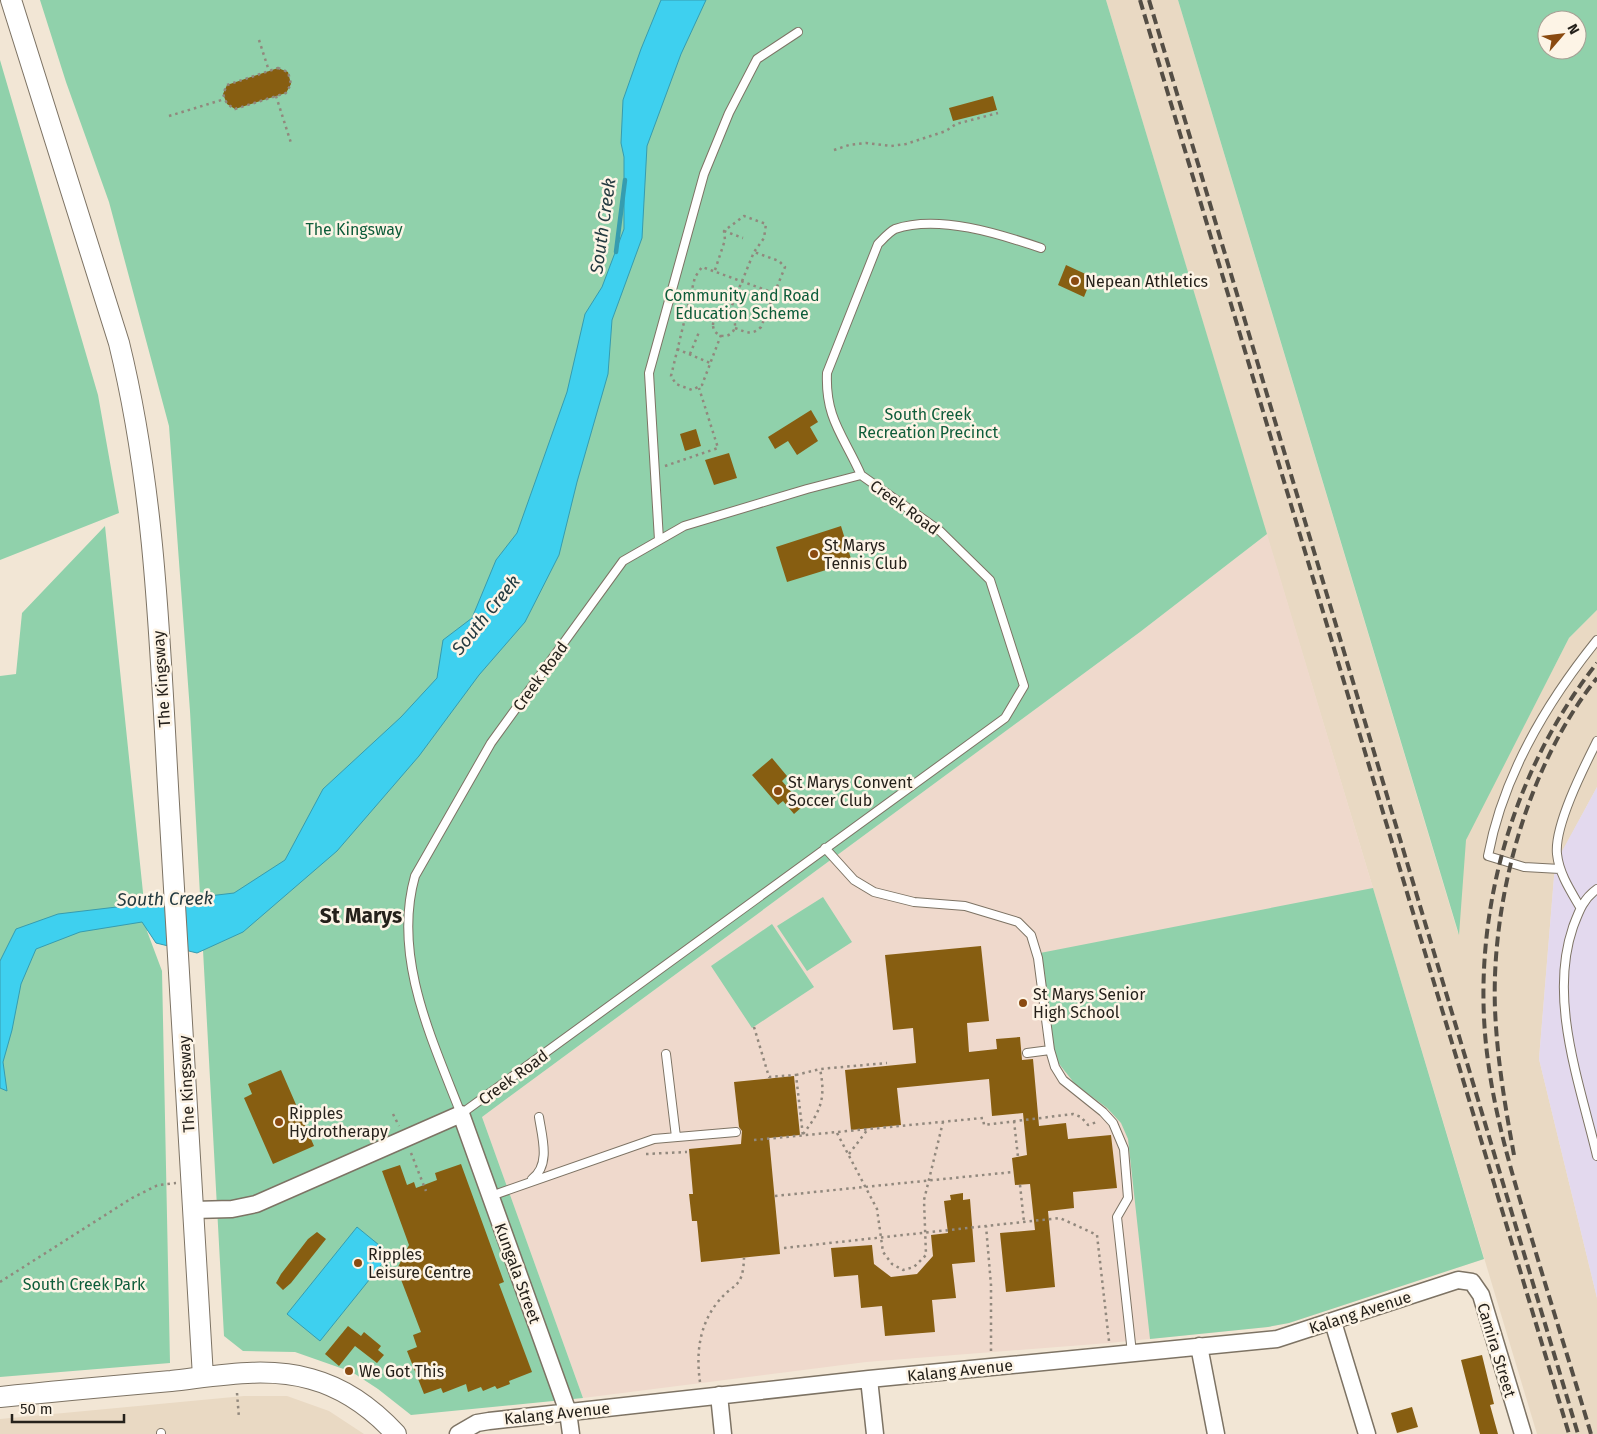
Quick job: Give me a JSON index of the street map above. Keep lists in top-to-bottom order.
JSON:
{
  "streets": {
    "street": [
      "Creek Road",
      "The Kingsway",
      "Kungala Street",
      "Kalang Avenue",
      "Camira Street"
    ]
  },
  "crossings": [
    ["Creek Road", "The Kingsway"],
    ["Creek Road", "Kungala Street"],
    ["Kungala Street", "Kalang Avenue"],
    ["Kalang Avenue", "Camira Street"]
  ],
  "districts": ["St Marys"],
  "water": ["South Creek"],
  "parks": [
    "The Kingsway",
    "Community and Road Education Scheme",
    "South Creek Recreation Precinct",
    "South Creek Park"
  ],
  "places": [
    "Nepean Athletics",
    "St Marys Tennis Club",
    "St Marys Convent Soccer Club",
    "St Marys Senior High School",
    "Ripples Hydrotherapy",
    "Ripples Leisure Centre",
    "We Got This"
  ],
  "scale_bar": "50 m",
  "north": "top right"
}
